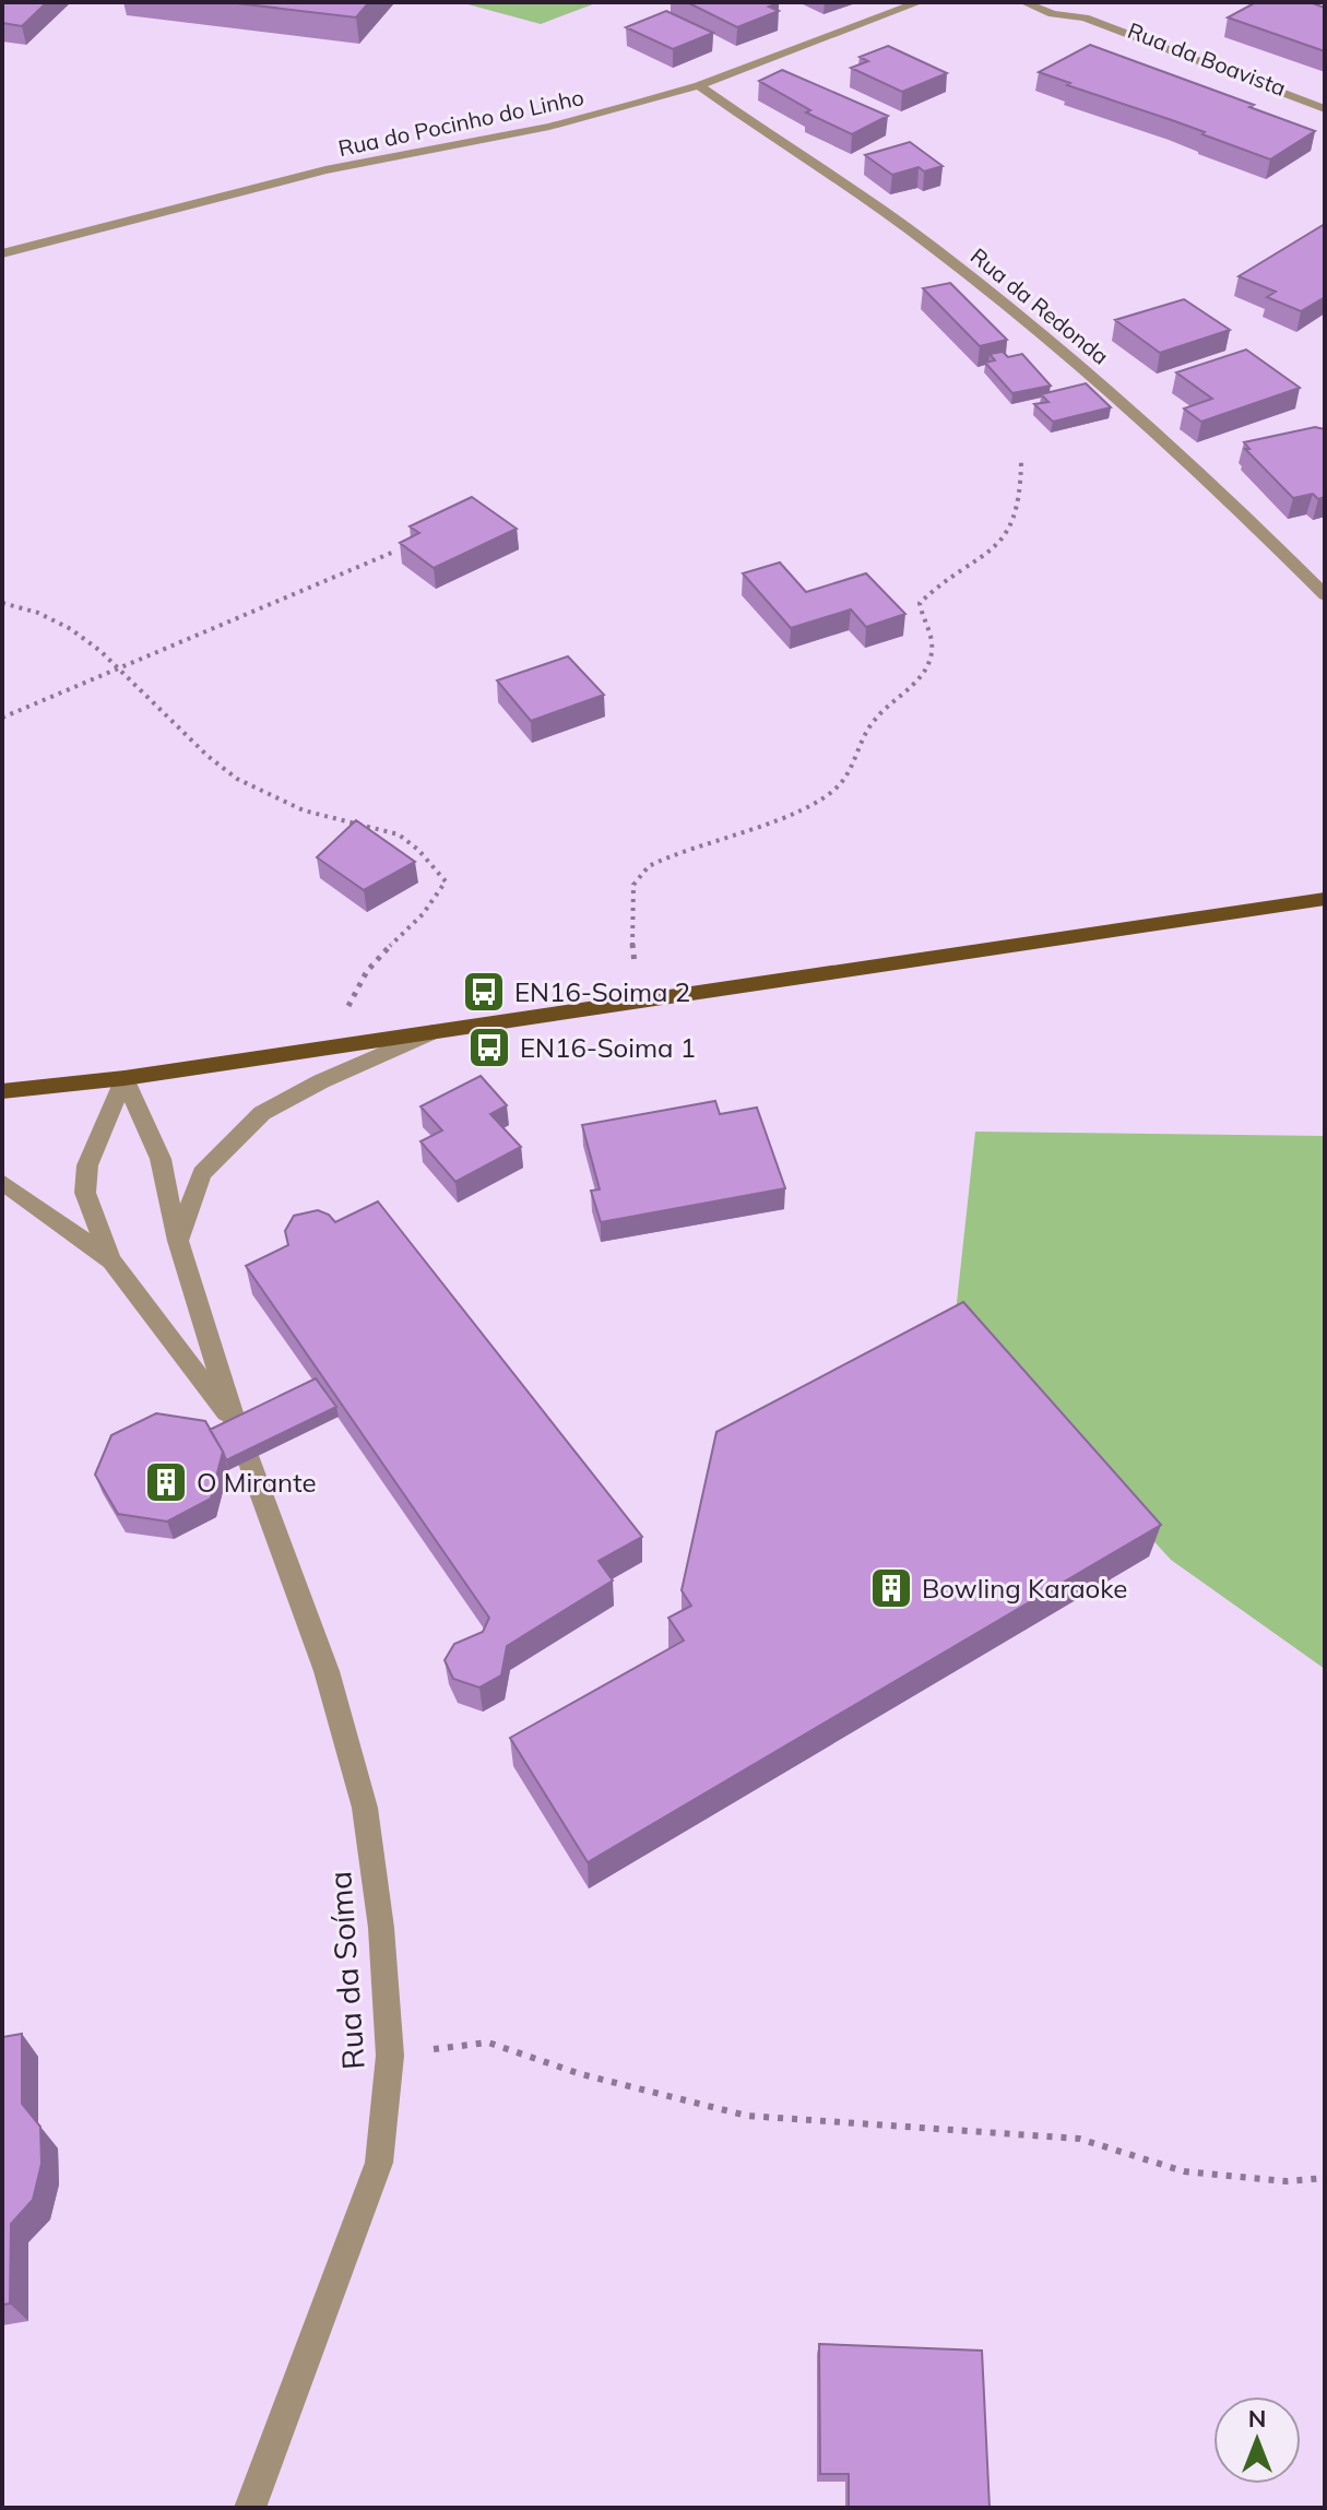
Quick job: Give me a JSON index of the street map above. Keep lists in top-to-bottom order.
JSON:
{
  "streets": {
    "street": [
      "Rua da Boavista",
      "Rua do Pocinho do Linho",
      "Rua da Redonda",
      "Rua da Soíma"
    ]
  },
  "crossings": [
    ["Rua do Pocinho do Linho", "Rua da Redonda"]
  ],
  "places": {
    "bus stop": ["EN16-Soima 2", "EN16-Soima 1"],
    "building": ["O Mirante", "Bowling Karaoke"]
  },
  "north": "top"
}
